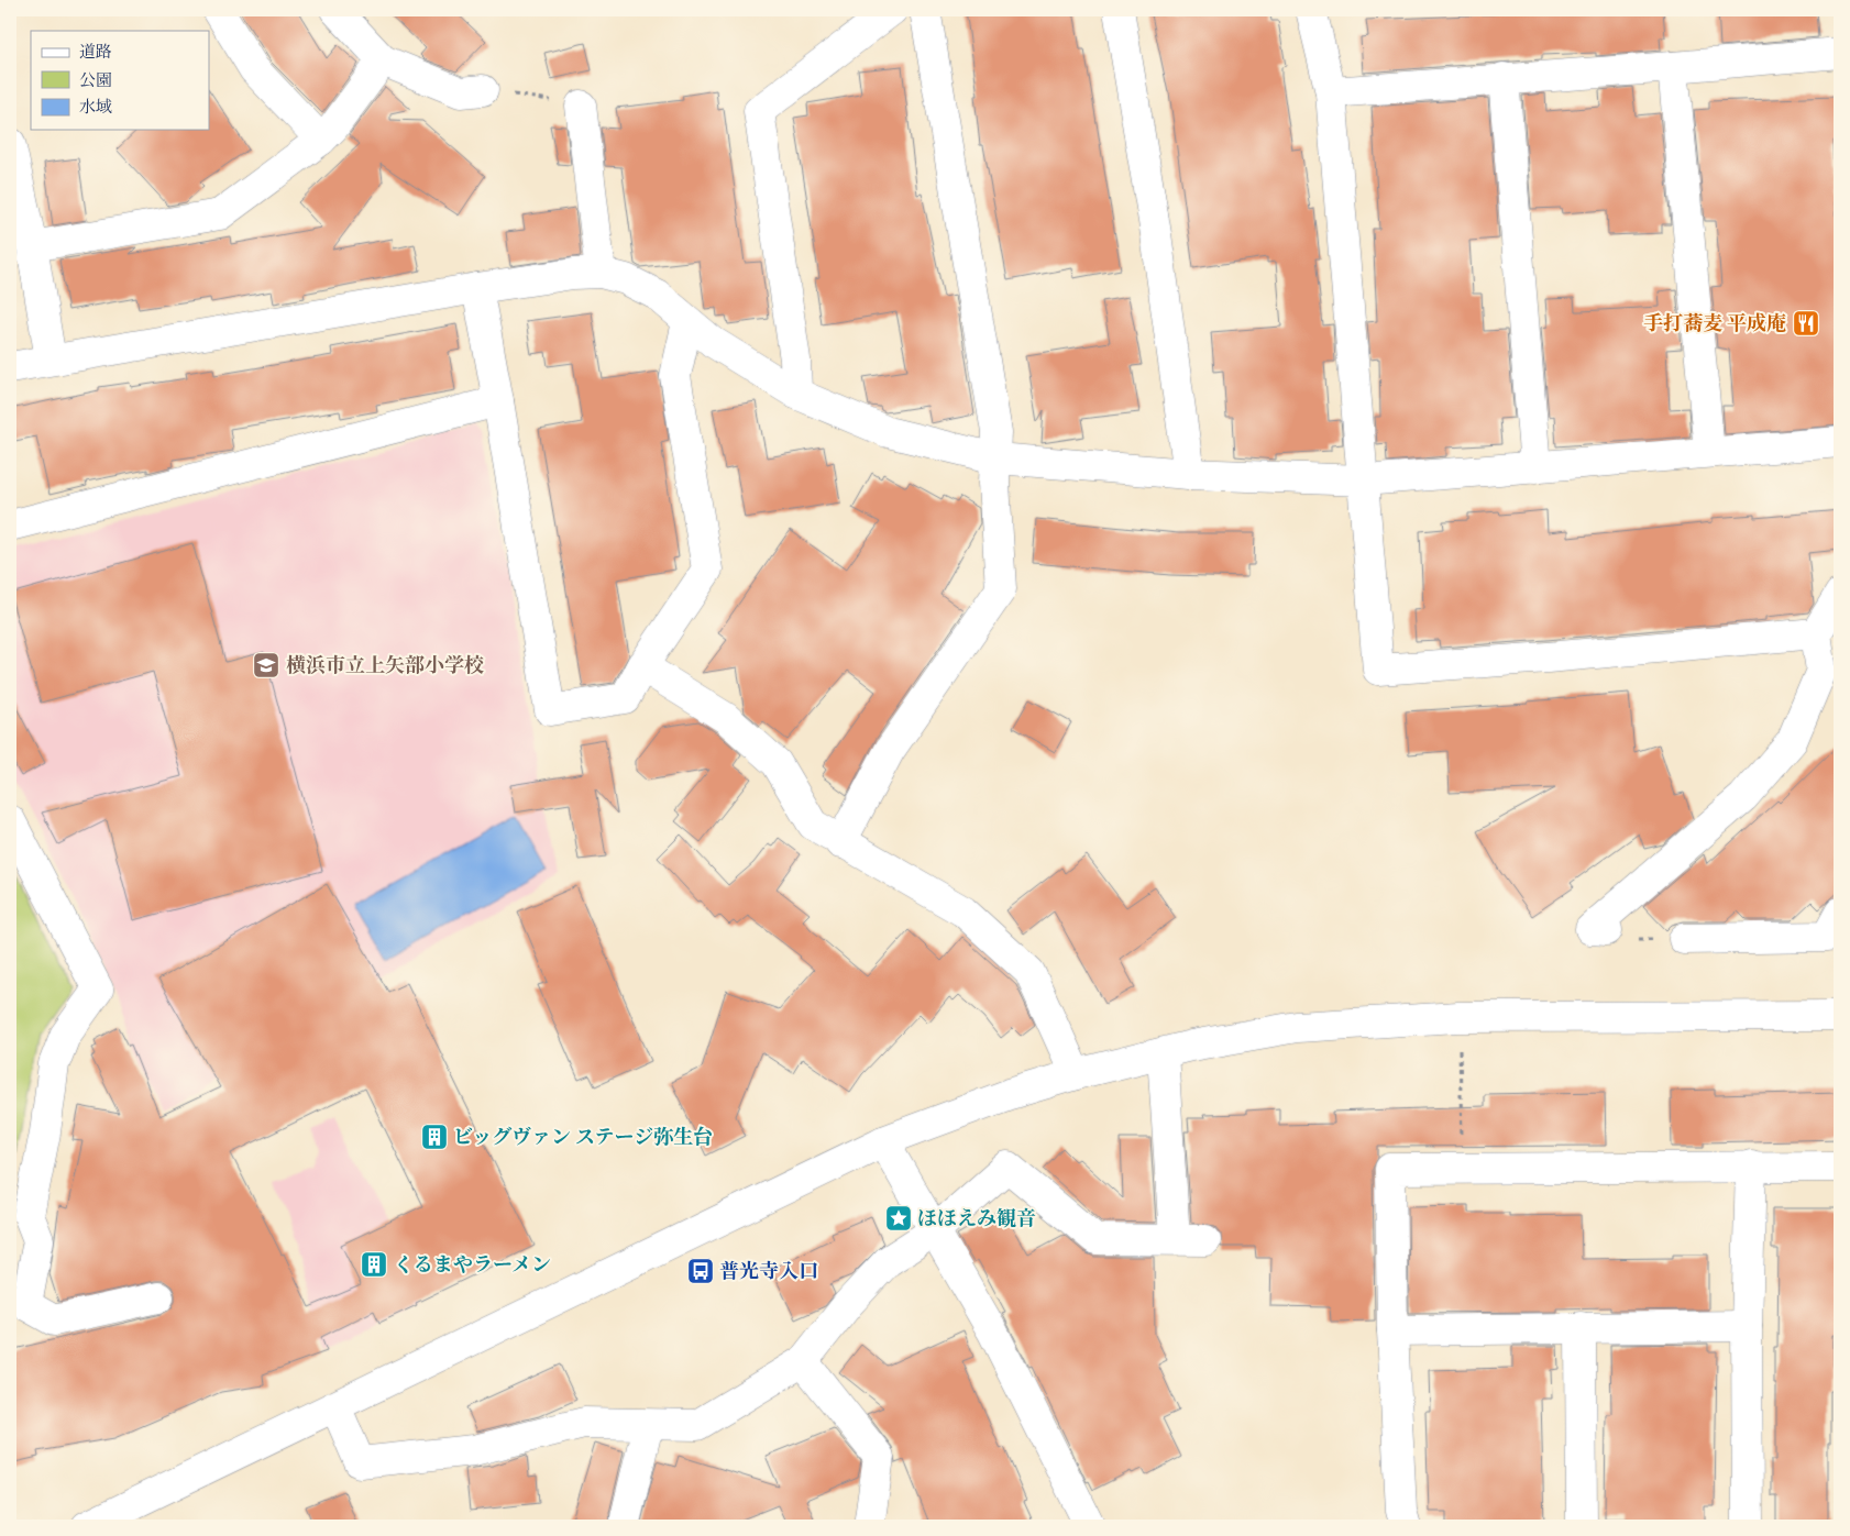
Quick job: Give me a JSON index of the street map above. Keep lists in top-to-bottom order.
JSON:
{
  "places": {
    "restaurant": ["手打蕎麦 平成庵"],
    "school or university": ["横浜市立上矢部小学校"],
    "building": ["ビッグヴァン ステージ弥生台", "くるまやラーメン"],
    "place": ["ほほえみ観音"],
    "bus stop": ["普光寺入口"]
  },
  "legend": ["道路", "公園", "水域"]
}
